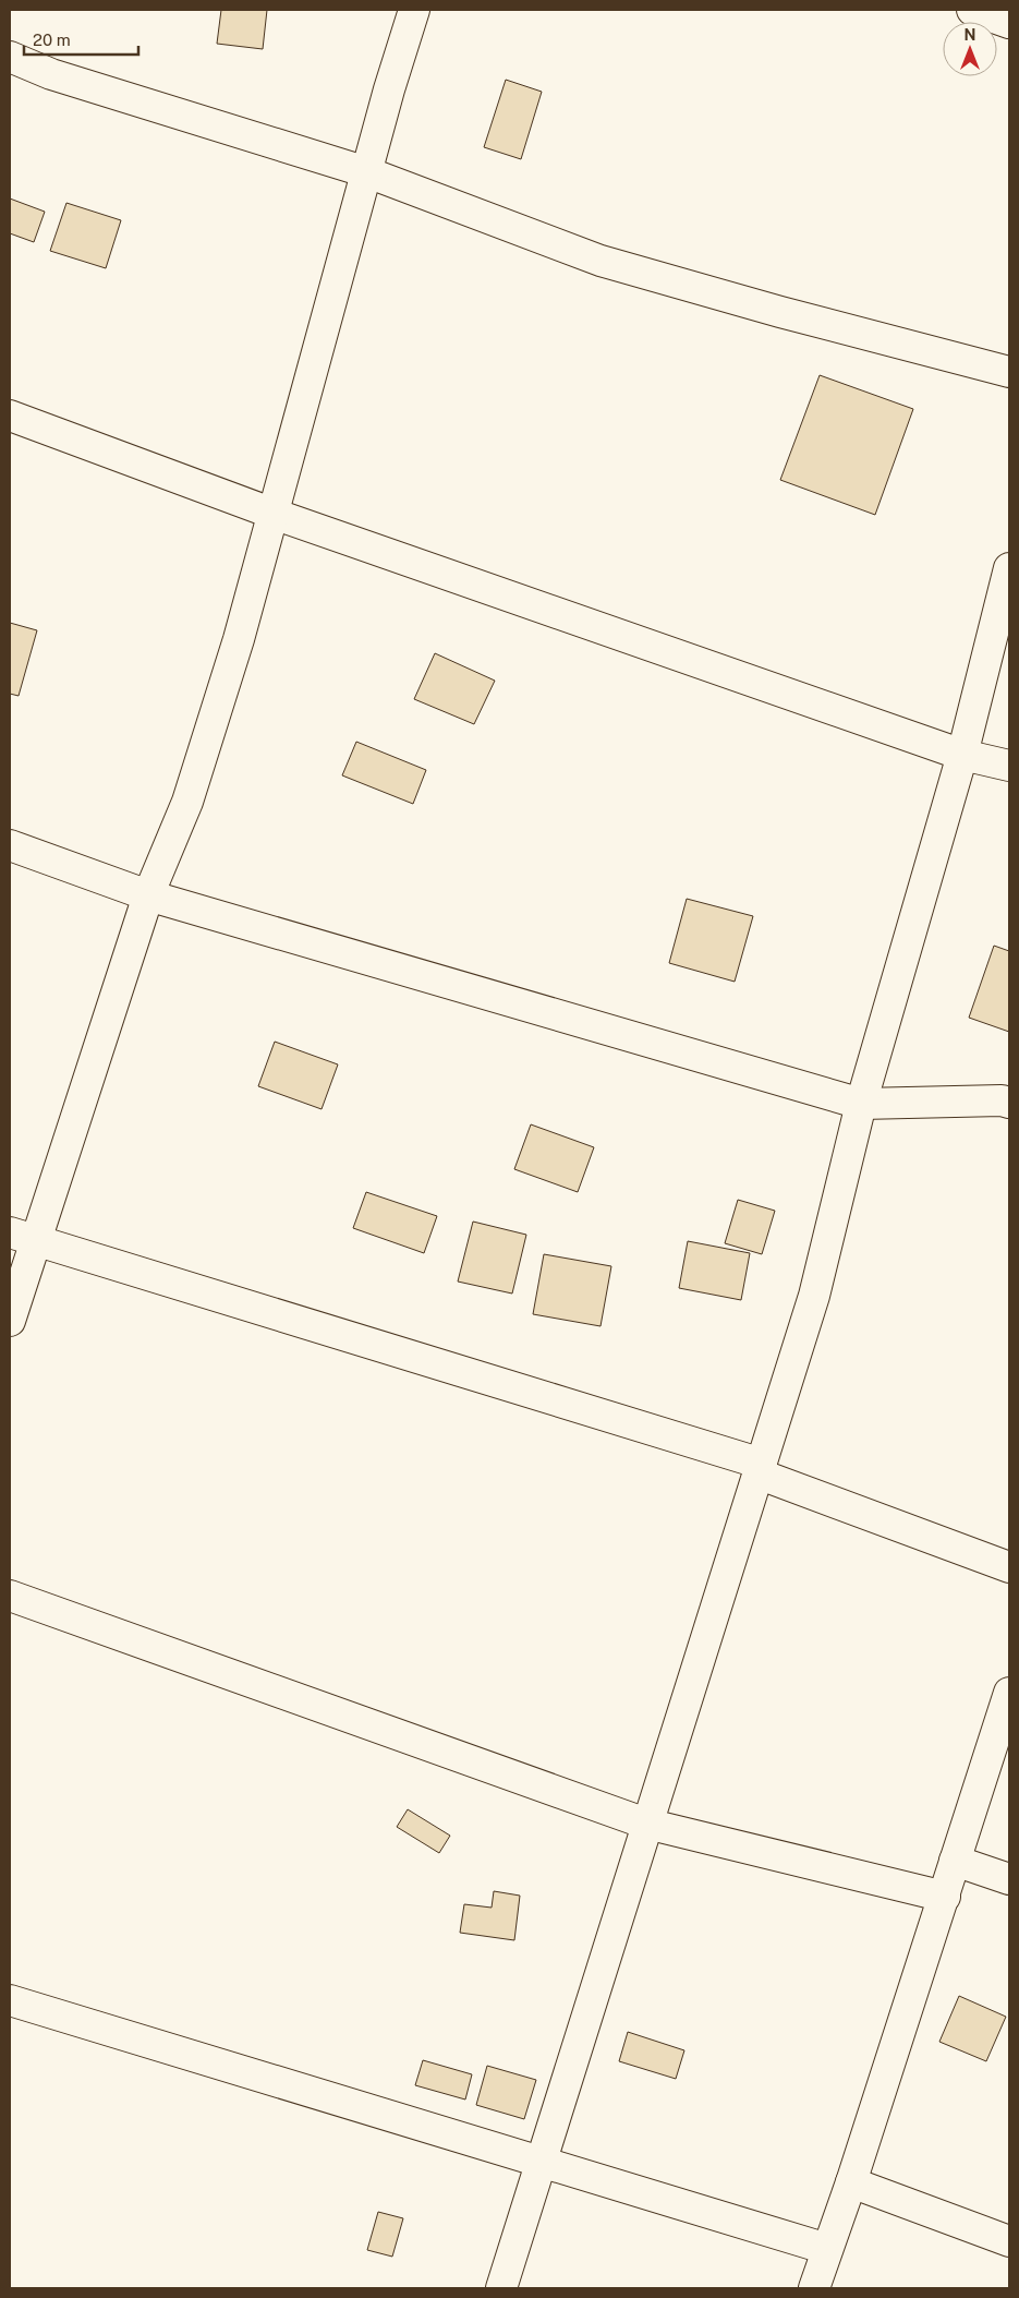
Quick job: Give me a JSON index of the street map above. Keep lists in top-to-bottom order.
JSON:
{
  "scale_bar": "20 m",
  "north": "top"
}
